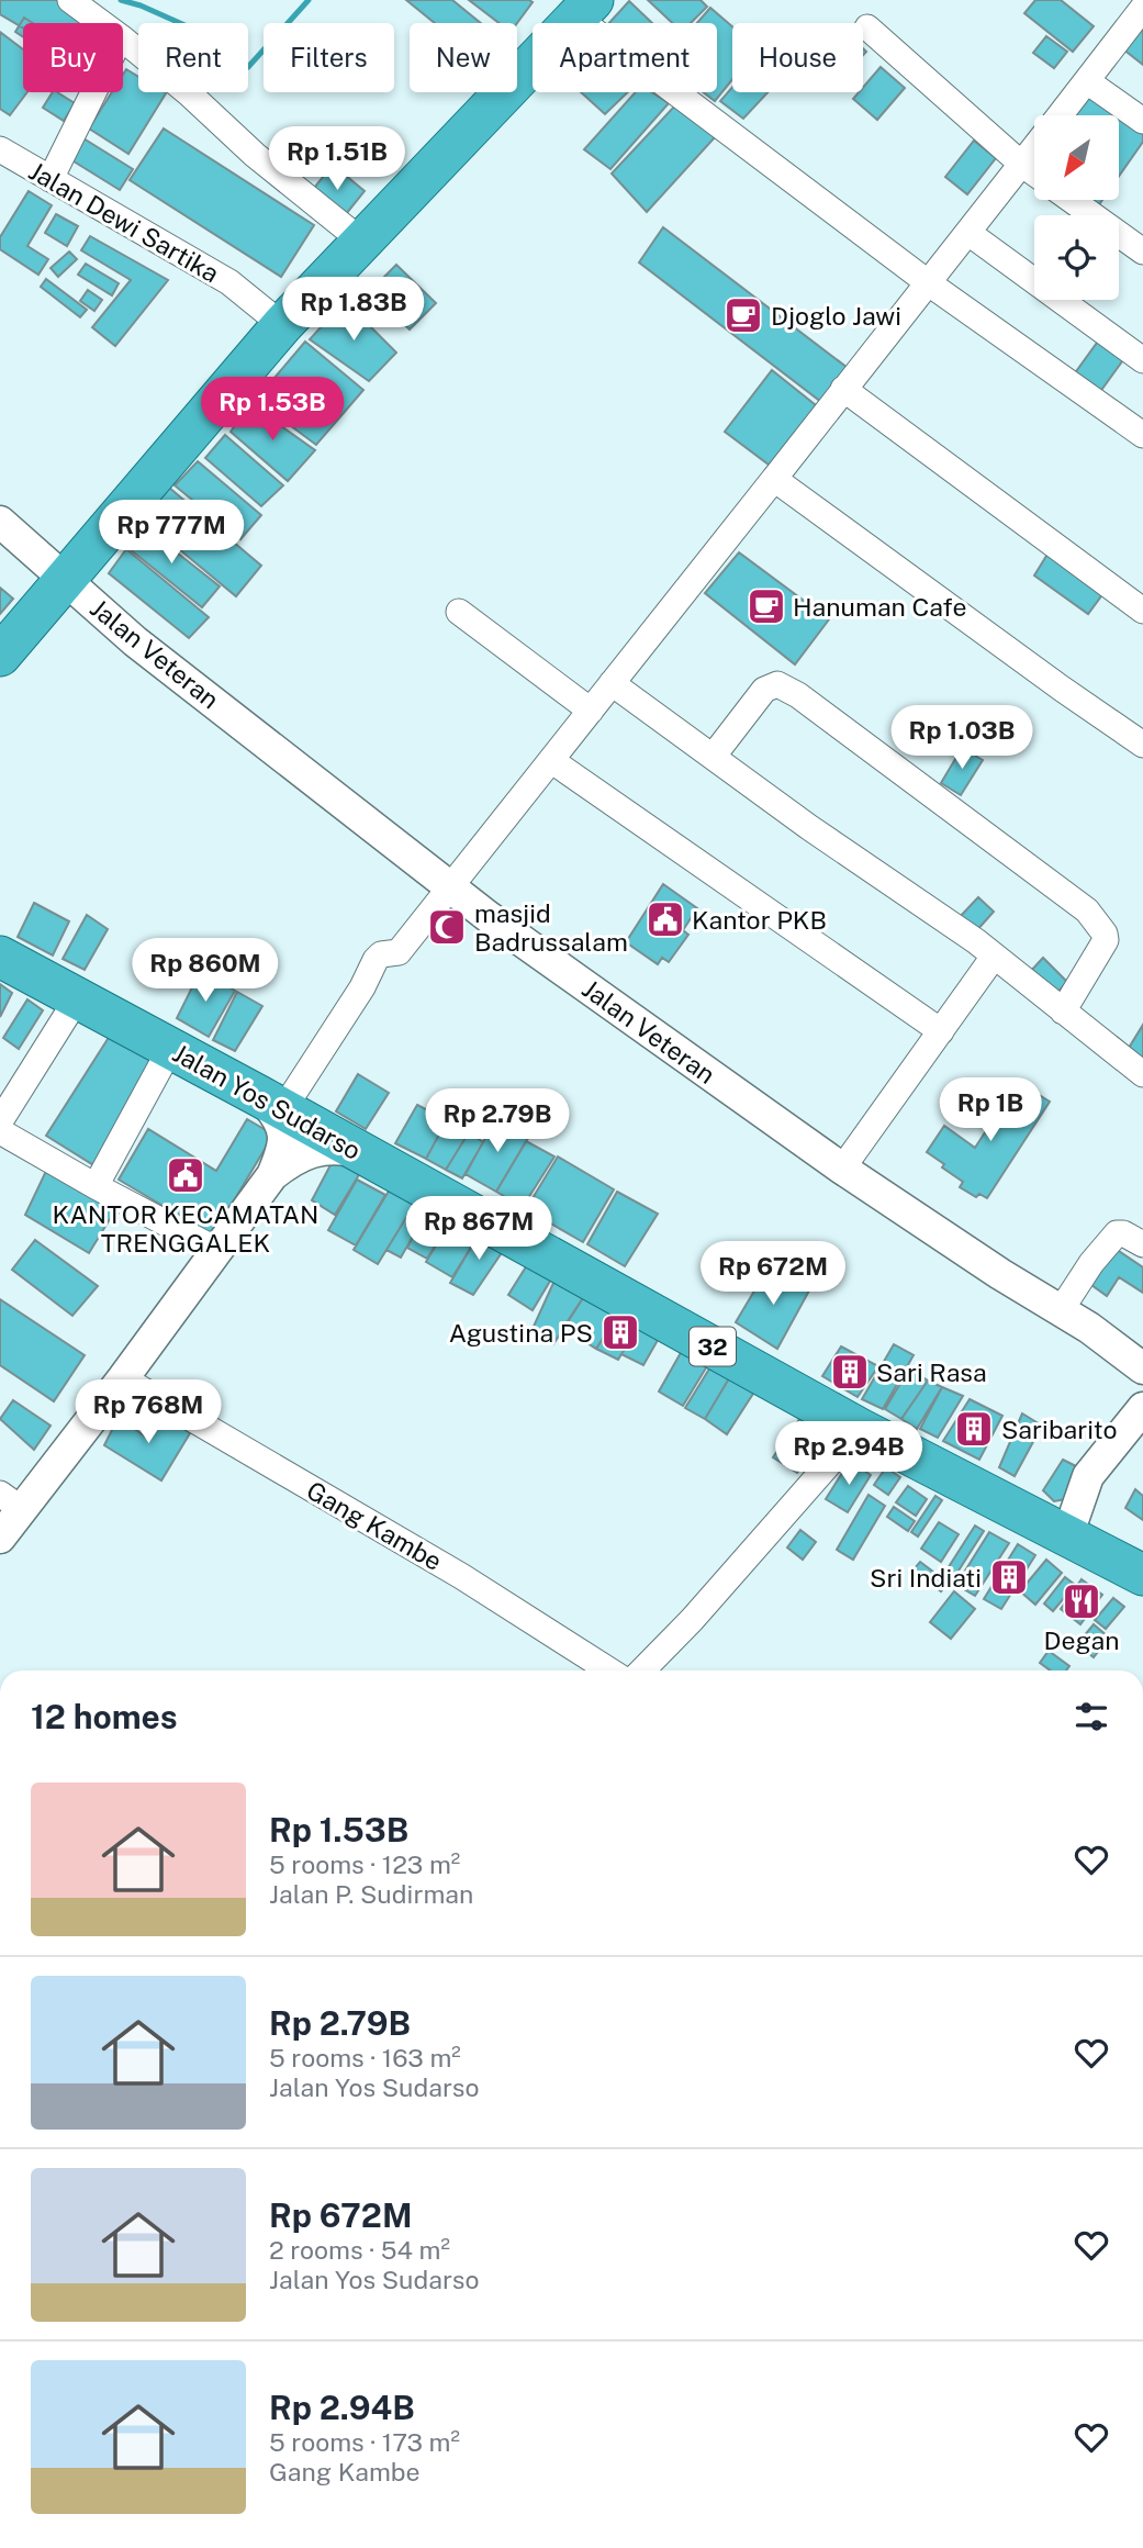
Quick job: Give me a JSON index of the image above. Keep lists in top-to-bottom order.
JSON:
{
  "streets": {
    "highway": ["Jalan Yos Sudarso", "32"],
    "street": ["Jalan Dewi Sartika", "Jalan Veteran", "Gang Kambe"]
  },
  "places": {
    "cafe": ["Djoglo Jawi", "Hanuman Cafe"],
    "public building": ["Kantor PKB", "KANTOR KECAMATAN TRENGGALEK"],
    "mosque": ["masjid Badrussalam"],
    "building": [
      "Agustina PS",
      "Sari Rasa",
      "Saribarito",
      "Sri Indiati"
    ],
    "restaurant": ["Degan"]
  },
  "north": "bottom left",
  "page": {
    "chip": [
      "Buy",
      "Rent",
      "Filters",
      "New",
      "Apartment",
      "House"
    ],
    "price": [
      "Rp 1.51B",
      "Rp 1.83B",
      "Rp 1.53B",
      "Rp 777M",
      "Rp 1.03B",
      "Rp 860M",
      "Rp 1B",
      "Rp 2.79B",
      "Rp 867M",
      "Rp 672M",
      "Rp 768M",
      "Rp 2.94B"
    ],
    "heading": "12 homes",
    "list": [
      {
        "name": "Rp 1.53B",
        "note": "5 rooms · 123 m² · Jalan P. Sudirman"
      },
      {
        "name": "Rp 2.79B",
        "note": "5 rooms · 163 m² · Jalan Yos Sudarso"
      },
      {
        "name": "Rp 672M",
        "note": "2 rooms · 54 m² · Jalan Yos Sudarso"
      },
      {
        "name": "Rp 2.94B",
        "note": "5 rooms · 173 m² · Gang Kambe"
      }
    ]
  }
}
